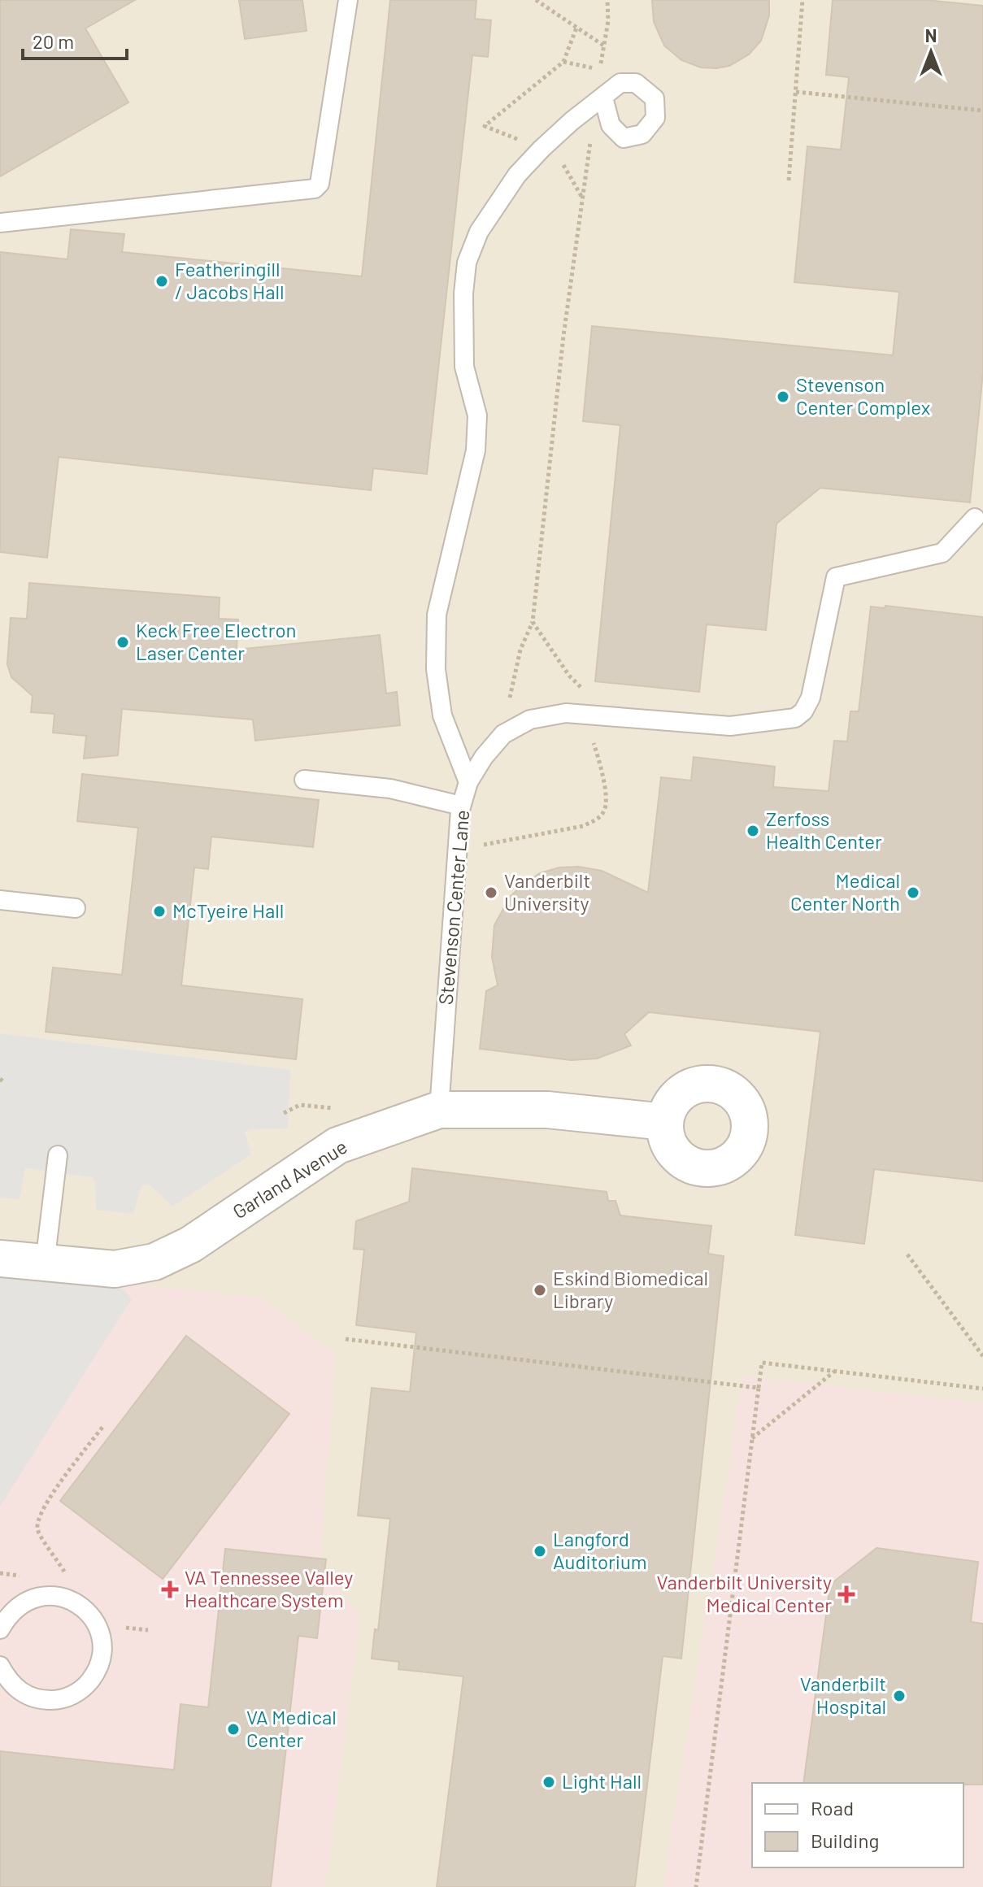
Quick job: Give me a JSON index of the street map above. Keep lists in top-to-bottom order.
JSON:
{
  "streets": {
    "street": ["Garland Avenue"],
    "lane": ["Stevenson Center Lane"]
  },
  "crossings": [
    ["Stevenson Center Lane", "Garland Avenue"]
  ],
  "places": {
    "other": [
      "Featheringill / Jacobs Hall",
      "Stevenson Center Complex",
      "Keck Free Electron Laser Center",
      "Zerfoss Health Center",
      "Vanderbilt University",
      "Medical Center North",
      "McTyeire Hall",
      "Eskind Biomedical Library",
      "Langford Auditorium",
      "Vanderbilt Hospital",
      "VA Medical Center",
      "Light Hall"
    ],
    "health": ["VA Tennessee Valley Healthcare System", "Vanderbilt University Medical Center"]
  },
  "legend": ["Road", "Building"],
  "scale_bar": "20 m",
  "north": "top"
}
